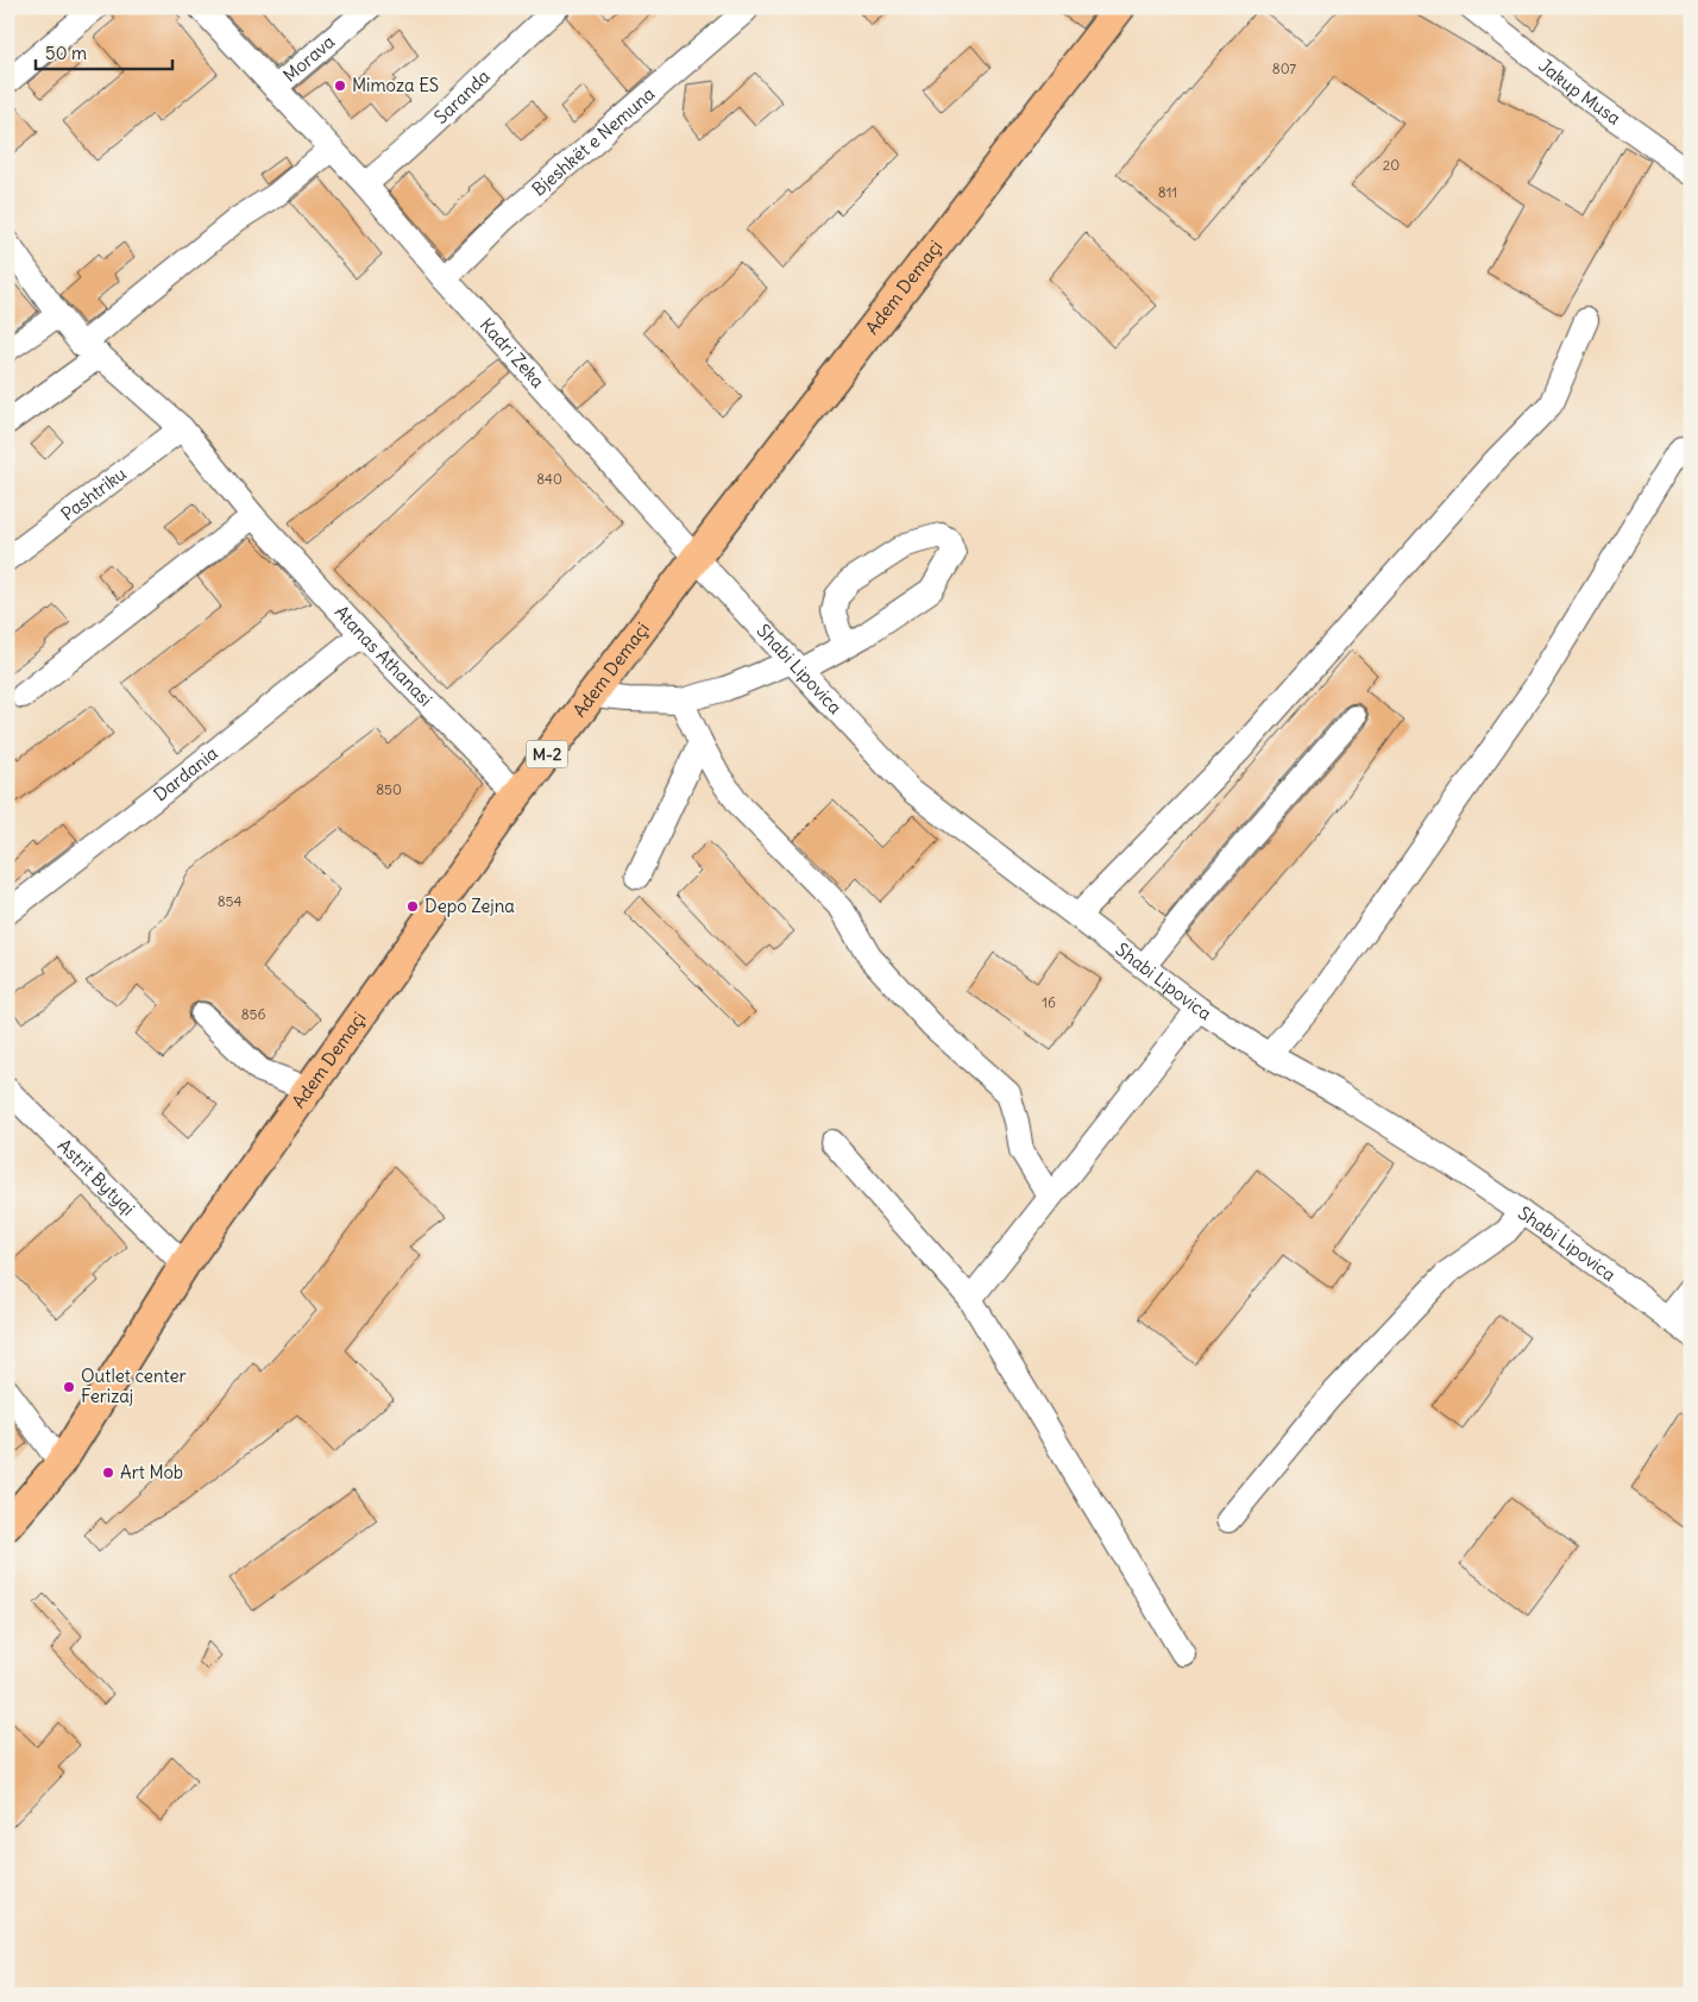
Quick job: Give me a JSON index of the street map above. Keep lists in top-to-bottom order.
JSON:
{
  "streets": {
    "main road": ["Adem Demaçi", "M-2"],
    "street": [
      "Morava",
      "Jakup Musa",
      "Saranda",
      "Bjeshkët e Nemuna",
      "Kadri Zeka",
      "Pashtriku",
      "Atanas Athanasi",
      "Shabi Lipovica",
      "Dardania",
      "Astrit Bytyqi"
    ]
  },
  "crossings": [
    ["Morava", "Kadri Zeka"],
    ["Saranda", "Kadri Zeka"],
    ["Bjeshkët e Nemuna", "Kadri Zeka"],
    ["Adem Demaçi", "Kadri Zeka"],
    ["Adem Demaçi", "Atanas Athanasi"],
    ["Adem Demaçi", "Shabi Lipovica"],
    ["Adem Demaçi", "Astrit Bytyqi"],
    ["Kadri Zeka", "Shabi Lipovica"],
    ["Pashtriku", "Atanas Athanasi"],
    ["Atanas Athanasi", "Dardania"]
  ],
  "places": [
    "Mimoza ES",
    "Depo Zejna",
    "Outlet center Ferizaj",
    "Art Mob"
  ],
  "house_numbers": [
    "807",
    "20",
    "811",
    "840",
    "850",
    "854",
    "16",
    "856"
  ],
  "scale_bar": "50 m"
}
